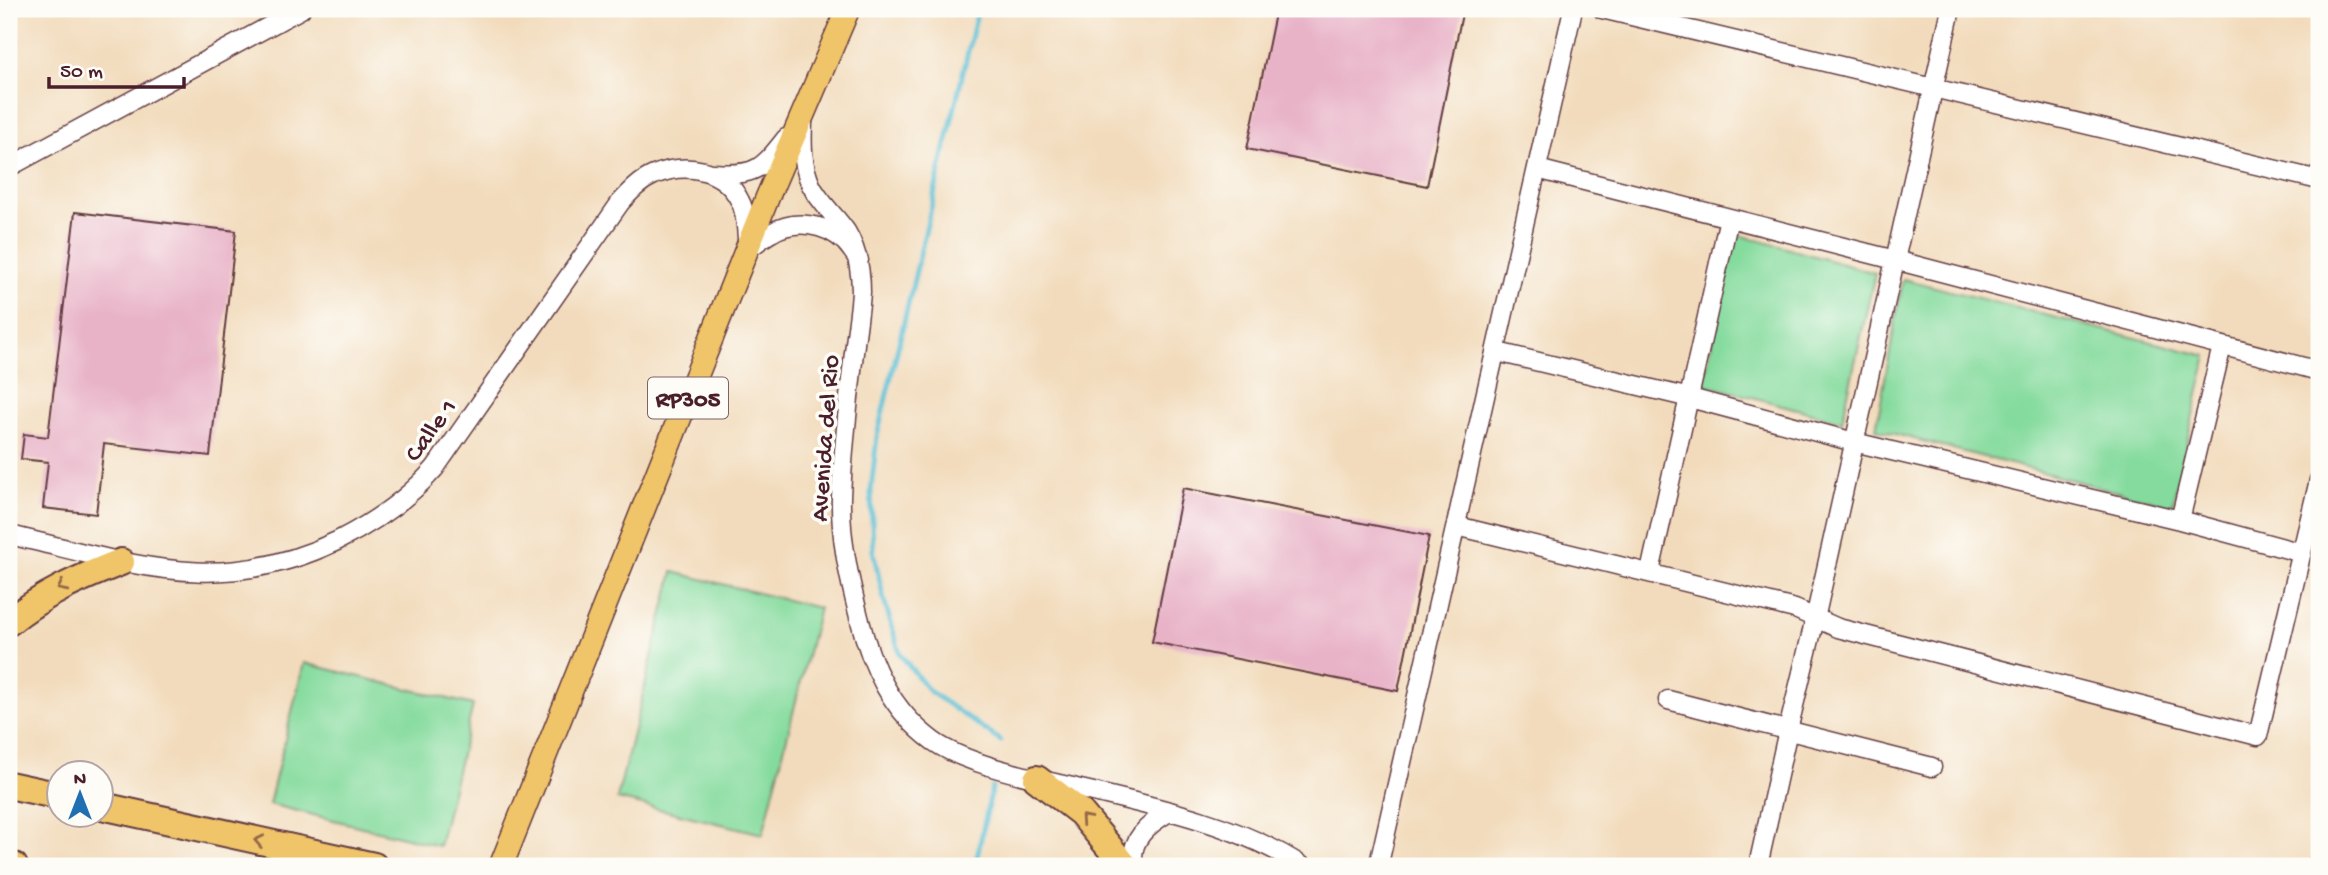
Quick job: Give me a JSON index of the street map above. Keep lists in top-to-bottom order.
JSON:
{
  "streets": {
    "main road": ["RP305"],
    "street": ["Calle 1", "Avenida del Rio"]
  },
  "crossings": [
    ["RP305", "Calle 1"],
    ["RP305", "Avenida del Rio"],
    ["Calle 1", "Avenida del Rio"]
  ],
  "scale_bar": "50 m",
  "north": "top"
}
